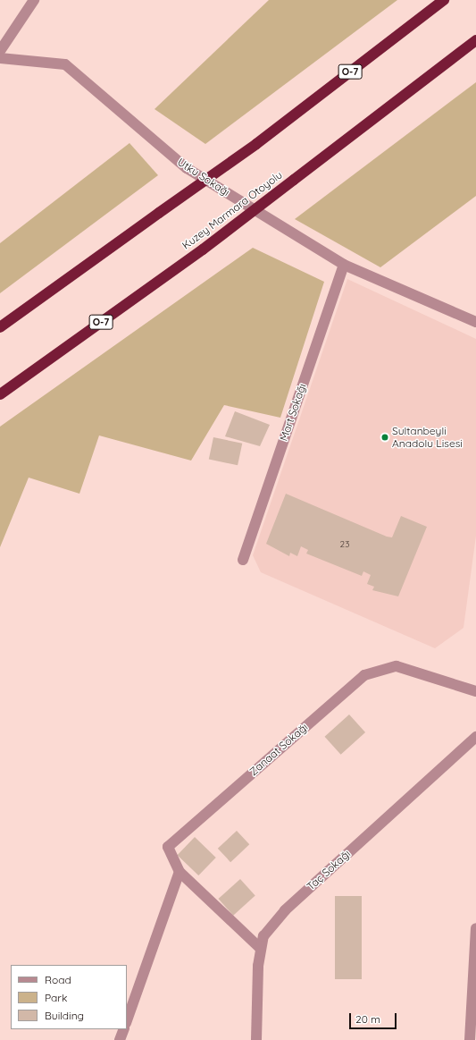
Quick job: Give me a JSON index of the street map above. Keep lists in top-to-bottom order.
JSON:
{
  "streets": {
    "highway": ["O-7", "Kuzey Marmara Otoyolu"],
    "street": [
      "Utku Sokağı",
      "Mart Sokağı",
      "Zanaat Sokağı",
      "Taç Sokağı"
    ]
  },
  "crossings": [
    ["Utku Sokağı", "Mart Sokağı"]
  ],
  "places": ["Sultanbeyli Anadolu Lisesi"],
  "house_numbers": ["23"],
  "legend": ["Road", "Park", "Building"],
  "scale_bar": "20 m"
}
